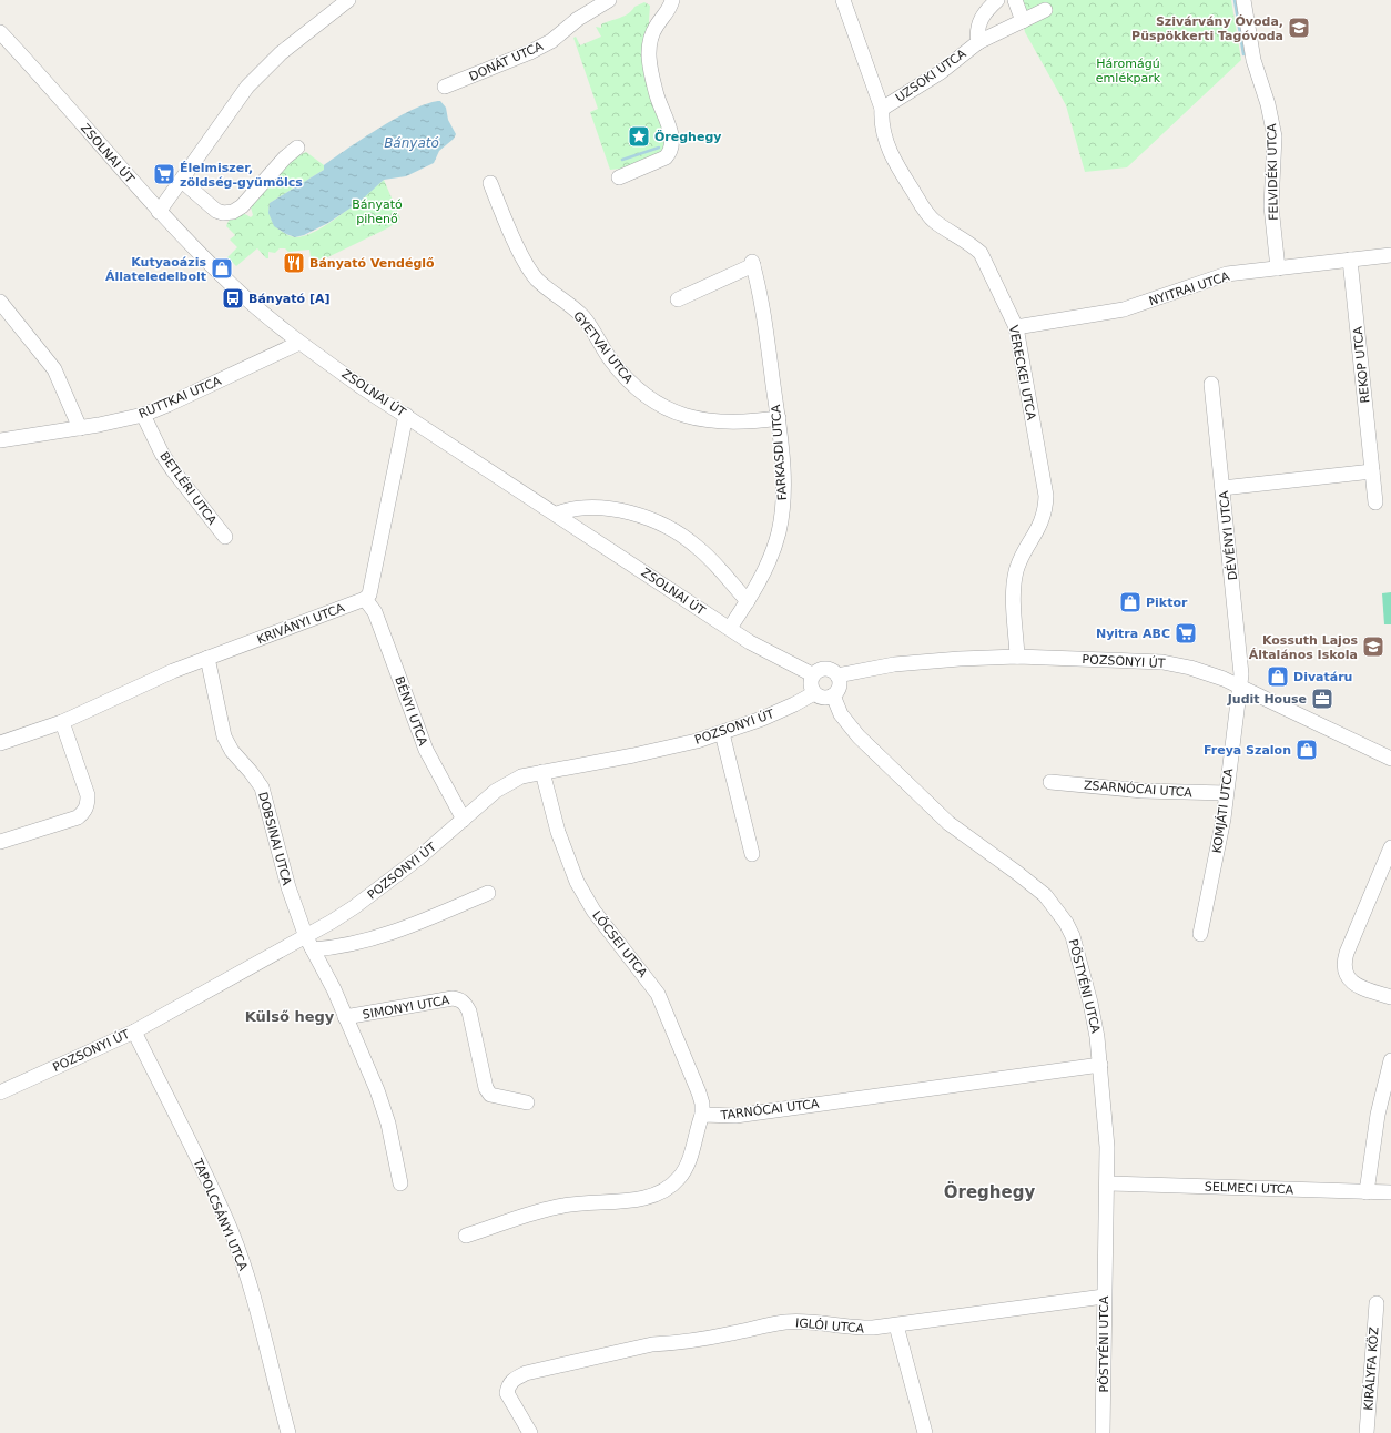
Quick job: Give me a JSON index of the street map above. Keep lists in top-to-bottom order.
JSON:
{
  "streets": {
    "street": [
      "DONÁT UTCA",
      "UZSOKI UTCA",
      "ZSOLNAI ÚT",
      "FELVIDÉKI UTCA",
      "NYITRAI UTCA",
      "GYETVAI UTCA",
      "REKOP UTCA",
      "VERECKEI UTCA",
      "RUTTKAI UTCA",
      "FARKASDI UTCA",
      "BETLÉRI UTCA",
      "DÉVÉNYI UTCA",
      "KRIVÁNYI UTCA",
      "POZSONYI ÚT",
      "BÉNYI UTCA",
      "ZSARNÓCAI UTCA",
      "KOMJÁTI UTCA",
      "DOBSINAI UTCA",
      "LŐCSEI UTCA",
      "PÖSTYÉNI UTCA",
      "SIMONYI UTCA",
      "TARNÓCAI UTCA",
      "SELMECI UTCA",
      "TAPOLCSÁNYI UTCA",
      "IGLÓI UTCA",
      "KIRÁLYFA KÖZ"
    ]
  },
  "crossings": [
    ["UZSOKI UTCA", "VERECKEI UTCA"],
    ["ZSOLNAI ÚT", "RUTTKAI UTCA"],
    ["ZSOLNAI ÚT", "FARKASDI UTCA"],
    ["ZSOLNAI ÚT", "POZSONYI ÚT"],
    ["ZSOLNAI ÚT", "PÖSTYÉNI UTCA"],
    ["FELVIDÉKI UTCA", "NYITRAI UTCA"],
    ["NYITRAI UTCA", "REKOP UTCA"],
    ["NYITRAI UTCA", "VERECKEI UTCA"],
    ["GYETVAI UTCA", "FARKASDI UTCA"],
    ["VERECKEI UTCA", "POZSONYI ÚT"],
    ["RUTTKAI UTCA", "BETLÉRI UTCA"],
    ["DÉVÉNYI UTCA", "POZSONYI ÚT"],
    ["DÉVÉNYI UTCA", "KOMJÁTI UTCA"],
    ["KRIVÁNYI UTCA", "BÉNYI UTCA"],
    ["KRIVÁNYI UTCA", "DOBSINAI UTCA"],
    ["POZSONYI ÚT", "BÉNYI UTCA"],
    ["POZSONYI ÚT", "KOMJÁTI UTCA"],
    ["POZSONYI ÚT", "DOBSINAI UTCA"],
    ["POZSONYI ÚT", "LŐCSEI UTCA"],
    ["POZSONYI ÚT", "PÖSTYÉNI UTCA"],
    ["POZSONYI ÚT", "TAPOLCSÁNYI UTCA"],
    ["ZSARNÓCAI UTCA", "KOMJÁTI UTCA"],
    ["DOBSINAI UTCA", "SIMONYI UTCA"],
    ["LŐCSEI UTCA", "TARNÓCAI UTCA"],
    ["PÖSTYÉNI UTCA", "TARNÓCAI UTCA"],
    ["PÖSTYÉNI UTCA", "SELMECI UTCA"],
    ["PÖSTYÉNI UTCA", "IGLÓI UTCA"]
  ],
  "districts": ["Külső hegy", "Öreghegy"],
  "water": ["Bányató"],
  "parks": ["Háromágú emlékpark", "Bányató pihenő"],
  "places": {
    "school or university": ["Szivárvány Óvoda, Püspökkerti Tagóvoda", "Kossuth Lajos Általános Iskola"],
    "place": ["Öreghegy"],
    "supermarket": ["Élelmiszer, zöldség-gyümölcs", "Nyitra ABC"],
    "restaurant": ["Bányató Vendéglő"],
    "shop": [
      "Kutyaoázis Állateledelbolt",
      "Piktor",
      "Divatáru",
      "Freya Szalon"
    ],
    "bus stop": ["Bányató [A]"],
    "office": ["Judit House"]
  }
}
